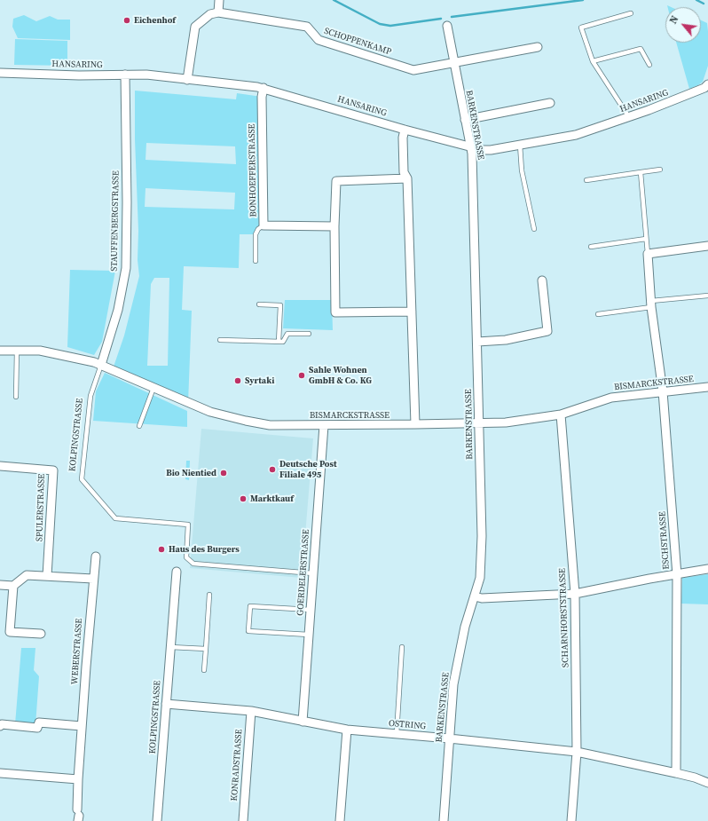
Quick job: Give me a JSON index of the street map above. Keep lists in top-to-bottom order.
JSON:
{
  "streets": {
    "street": [
      "SCHOPPENKAMP",
      "HANSARING",
      "BARKENSTRASSE",
      "BONHOEFFERSTRASSE",
      "STAUFFENBERGSTRASSE",
      "BISMARCKSTRASSE",
      "KOLPINGSTRASSE",
      "SPULERSTRASSE",
      "ESCHSTRASSE",
      "GOERDELERSTRASSE",
      "SCHARNHORSTSTRASSE",
      "WEBERSTRASSE",
      "OSTRING",
      "KONRADSTRASSE"
    ]
  },
  "crossings": [
    ["SCHOPPENKAMP", "BARKENSTRASSE"],
    ["HANSARING", "BARKENSTRASSE"],
    ["HANSARING", "BONHOEFFERSTRASSE"],
    ["HANSARING", "STAUFFENBERGSTRASSE"],
    ["BARKENSTRASSE", "BISMARCKSTRASSE"],
    ["BARKENSTRASSE", "OSTRING"],
    ["STAUFFENBERGSTRASSE", "BISMARCKSTRASSE"],
    ["STAUFFENBERGSTRASSE", "KOLPINGSTRASSE"],
    ["BISMARCKSTRASSE", "KOLPINGSTRASSE"],
    ["BISMARCKSTRASSE", "ESCHSTRASSE"],
    ["BISMARCKSTRASSE", "GOERDELERSTRASSE"],
    ["BISMARCKSTRASSE", "SCHARNHORSTSTRASSE"],
    ["KOLPINGSTRASSE", "GOERDELERSTRASSE"],
    ["KOLPINGSTRASSE", "OSTRING"],
    ["ESCHSTRASSE", "OSTRING"],
    ["GOERDELERSTRASSE", "OSTRING"],
    ["SCHARNHORSTSTRASSE", "OSTRING"],
    ["OSTRING", "KONRADSTRASSE"]
  ],
  "places": [
    "Eichenhof",
    "Sahle Wohnen GmbH & Co. KG",
    "Syrtaki",
    "Deutsche Post Filiale 495",
    "Bio Nientied",
    "Marktkauf",
    "Haus des Burgers"
  ],
  "north": "top left"
}
